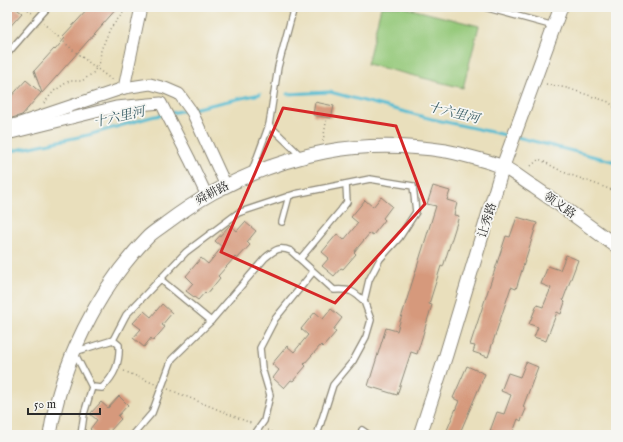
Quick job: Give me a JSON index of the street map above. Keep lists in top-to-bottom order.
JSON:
{
  "streets": {
    "street": ["舜耕路", "领义路", "让秀路"]
  },
  "crossings": [
    ["舜耕路", "领义路"],
    ["舜耕路", "让秀路"],
    ["领义路", "让秀路"]
  ],
  "water": ["十六里河"],
  "scale_bar": "50 m"
}
